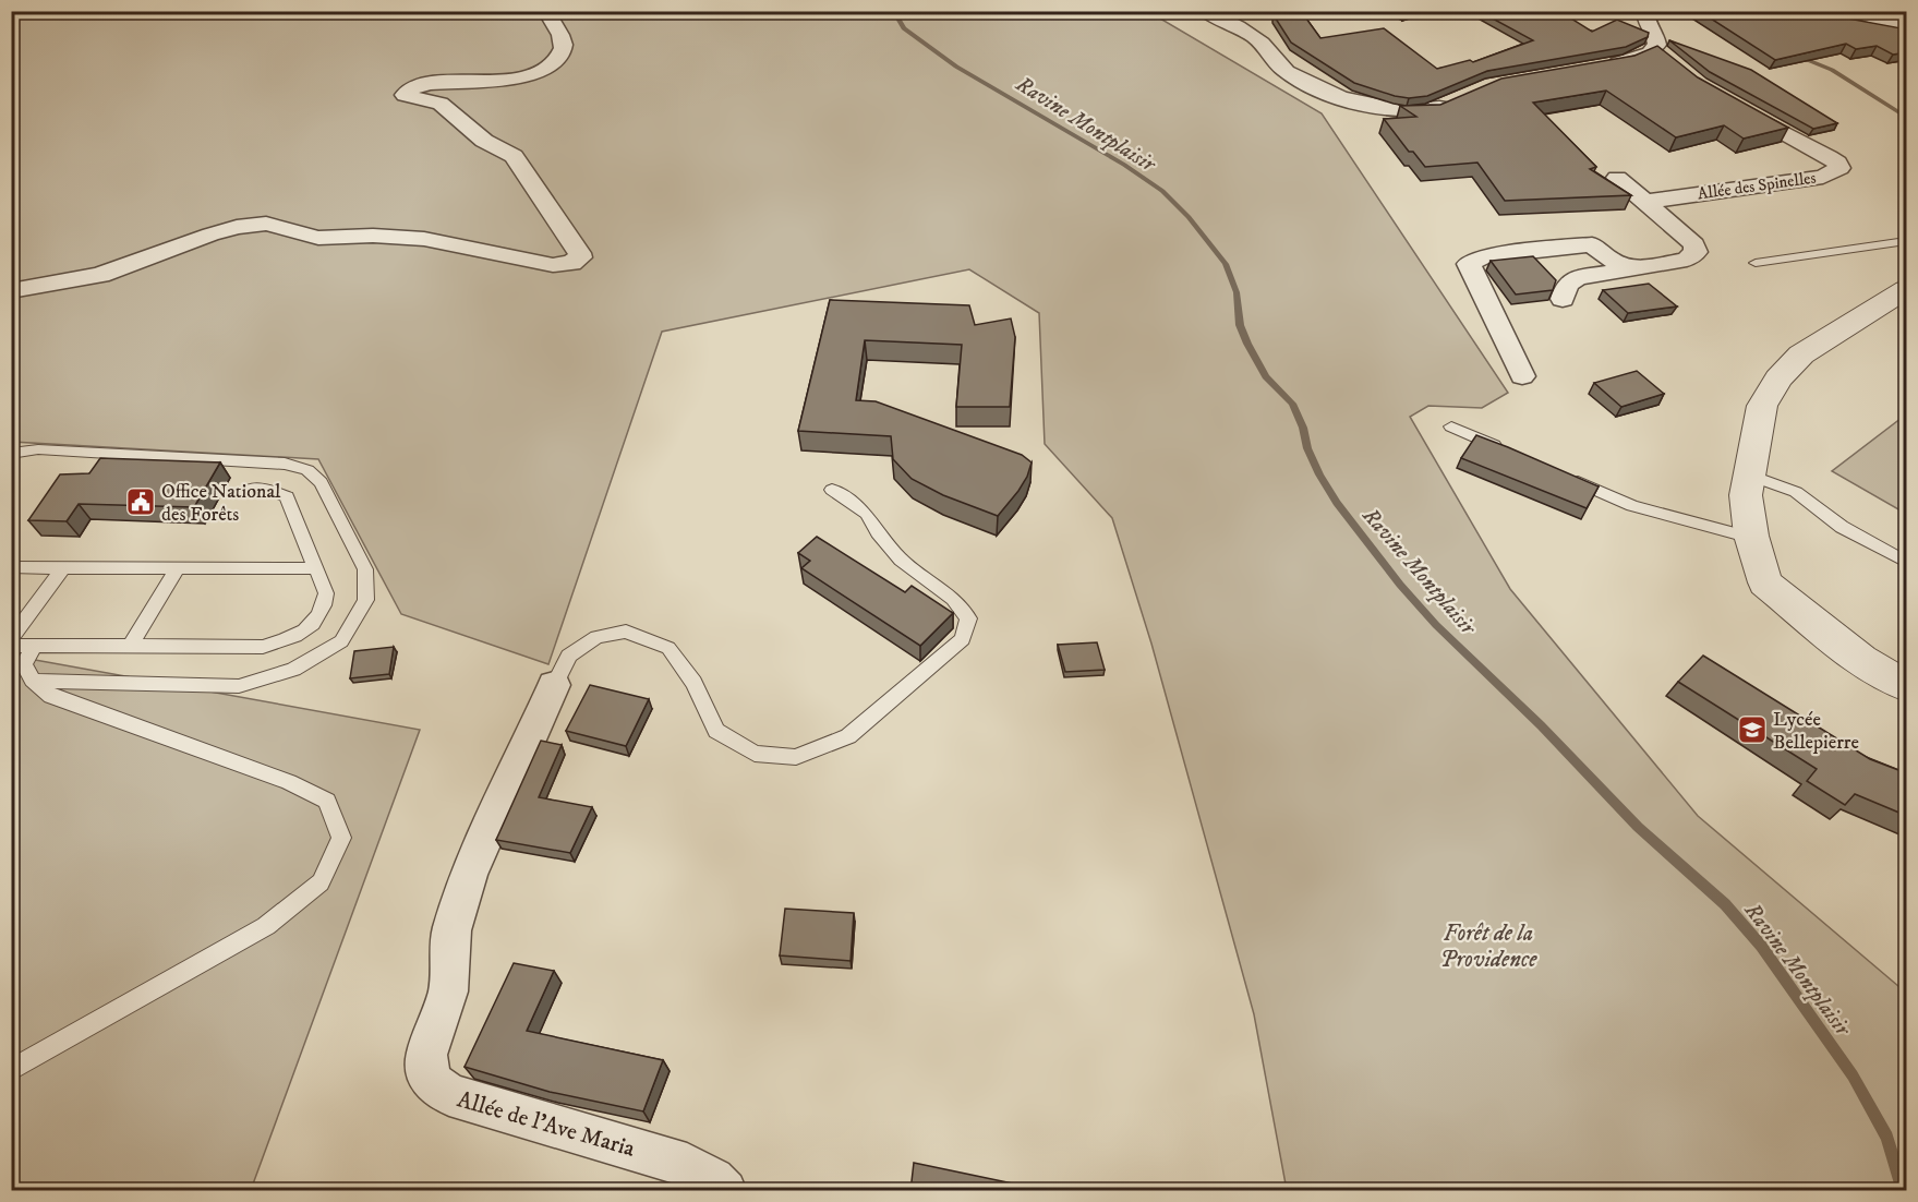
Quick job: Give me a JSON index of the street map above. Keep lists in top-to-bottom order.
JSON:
{
  "streets": {
    "street": ["Allée des Spinelles", "Allée de l'Ave Maria"]
  },
  "water": ["Ravine Montplaisir"],
  "parks": ["Forêt de la Providence"],
  "places": {
    "public building": ["Office National des Forêts"],
    "school or university": ["Lycée Bellepierre"]
  }
}
